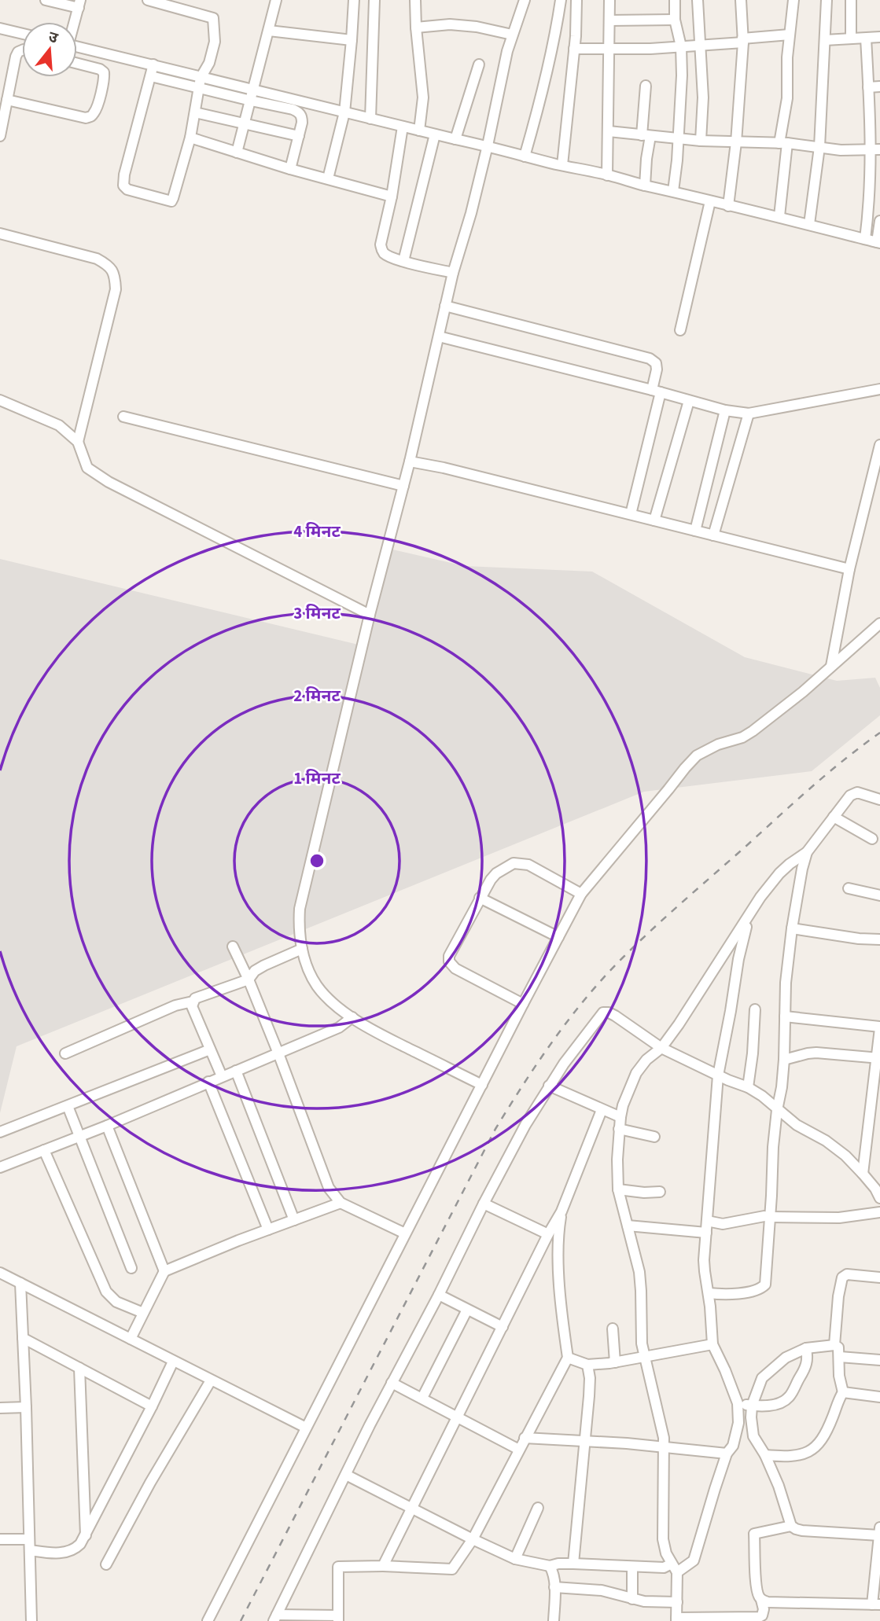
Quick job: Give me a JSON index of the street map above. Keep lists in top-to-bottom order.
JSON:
{
  "north": "top",
  "rings": [
    "4 मिनट",
    "3 मिनट",
    "2 मिनट",
    "1 मिनट"
  ]
}
